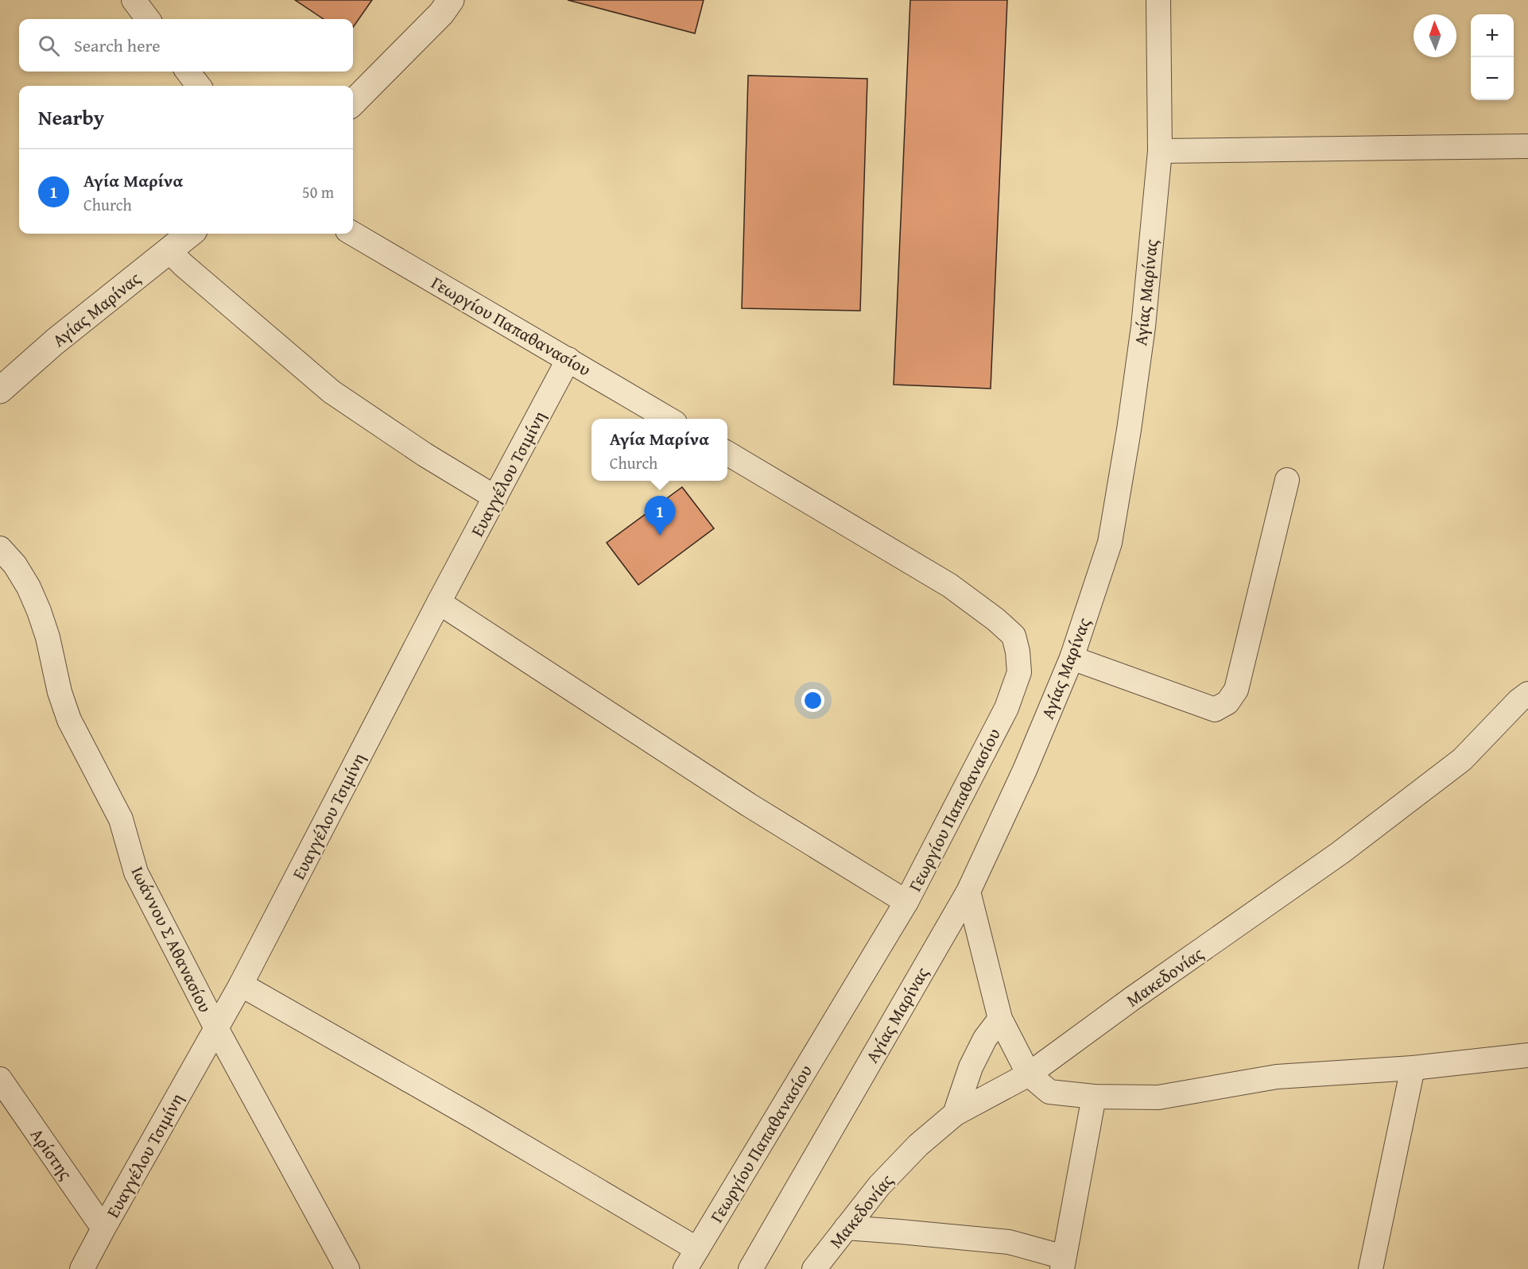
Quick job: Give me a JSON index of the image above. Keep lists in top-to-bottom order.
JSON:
{
  "streets": {
    "street": [
      "Αγίας Μαρίνας",
      "Γεωργίου Παπαθανασίου",
      "Ευαγγέλου Τσιμίνη",
      "Ιωάννου Σ Αθανασίου",
      "Μακεδονίας",
      "Αρίστης"
    ]
  },
  "crossings": [
    ["Γεωργίου Παπαθανασίου", "Ευαγγέλου Τσιμίνη"],
    ["Ευαγγέλου Τσιμίνη", "Ιωάννου Σ Αθανασίου"],
    ["Ευαγγέλου Τσιμίνη", "Αρίστης"]
  ],
  "north": "top",
  "page": {
    "map_buttons": ["+", "−"],
    "search": "Search here",
    "heading": "Nearby",
    "list": [
      {
        "mark": "1",
        "name": "Αγία Μαρίνα",
        "note": "Church",
        "value": "50 m"
      }
    ],
    "popup": ["Αγία Μαρίνα", "Church"],
    "pins": "1"
  }
}
